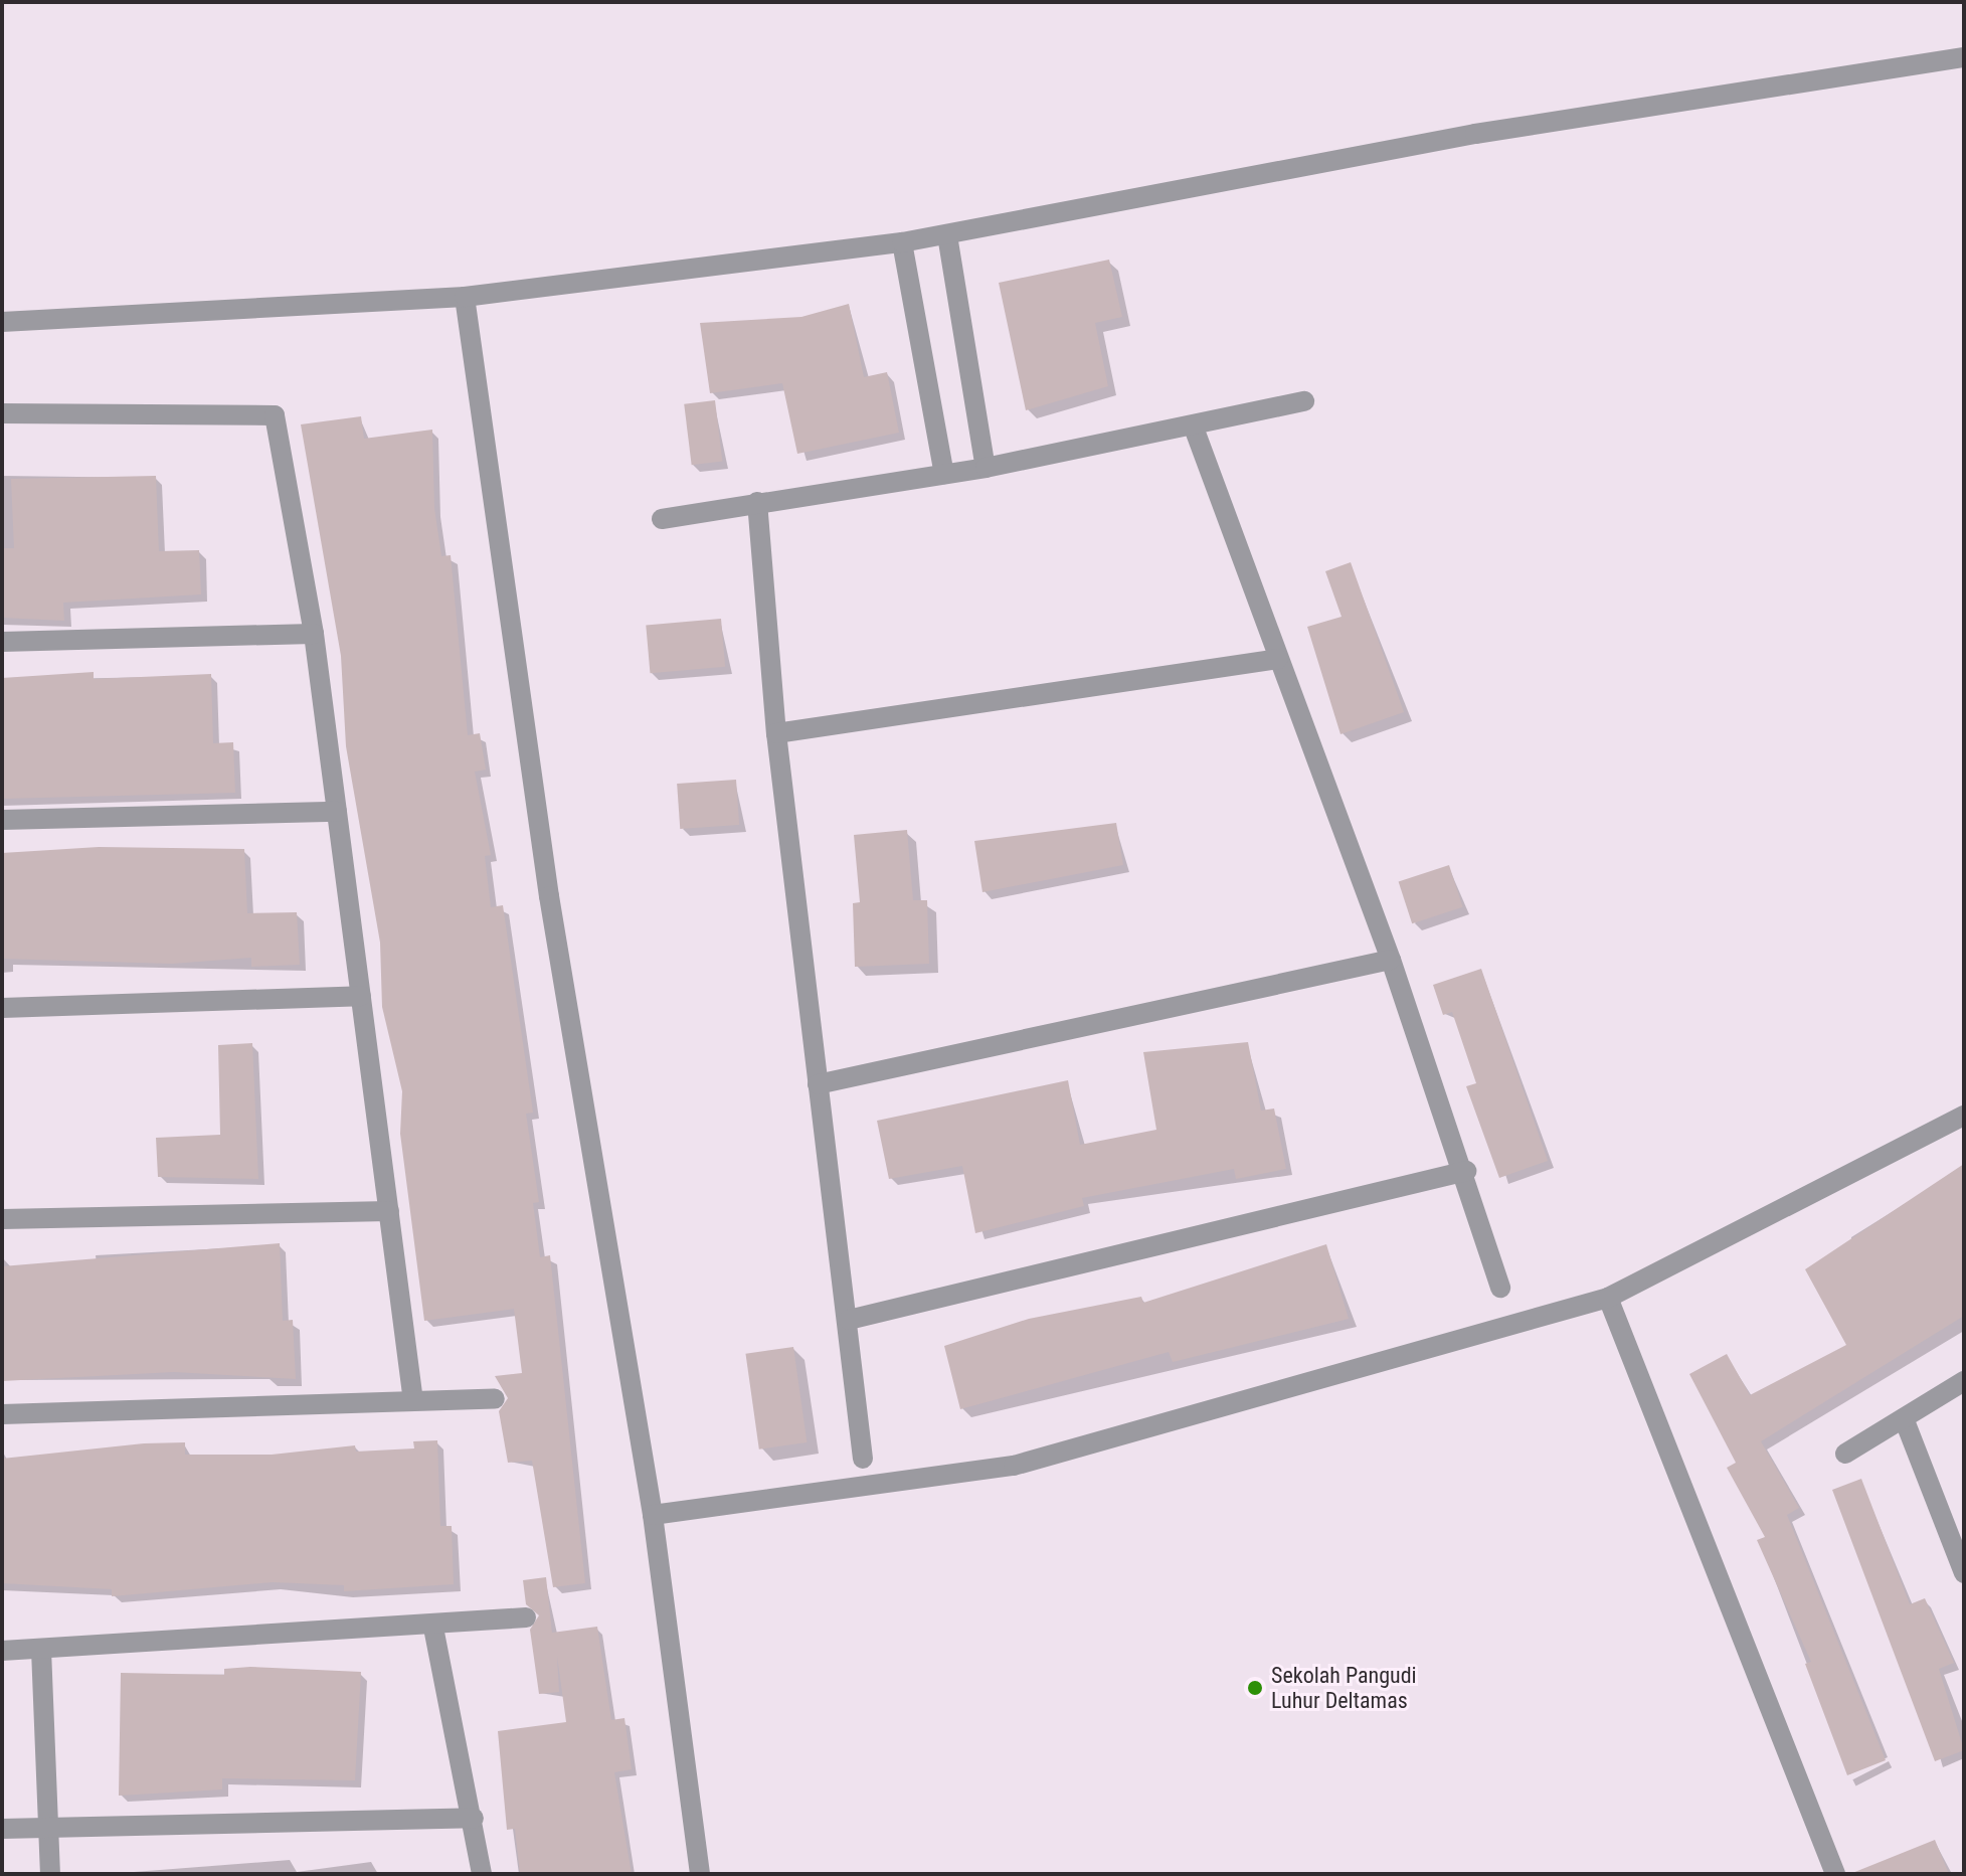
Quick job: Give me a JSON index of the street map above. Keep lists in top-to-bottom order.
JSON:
{
  "places": ["Sekolah Pangudi Luhur Deltamas"]
}
